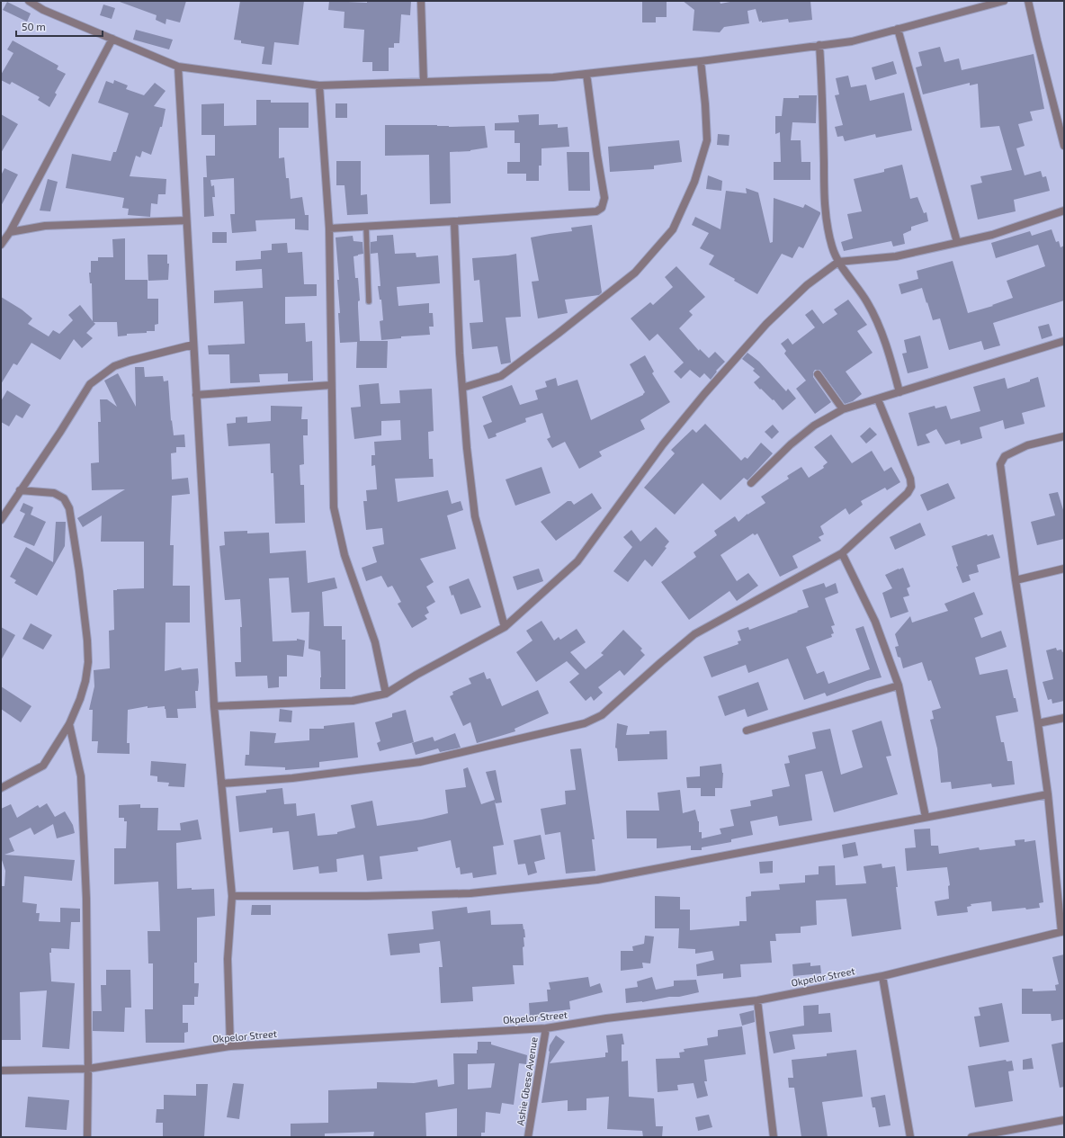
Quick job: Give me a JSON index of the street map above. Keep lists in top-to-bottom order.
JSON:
{
  "streets": {
    "street": ["Okpelor Street", "Ashie Gbese Avenue"]
  },
  "crossings": [
    ["Okpelor Street", "Ashie Gbese Avenue"]
  ],
  "scale_bar": "50 m"
}
